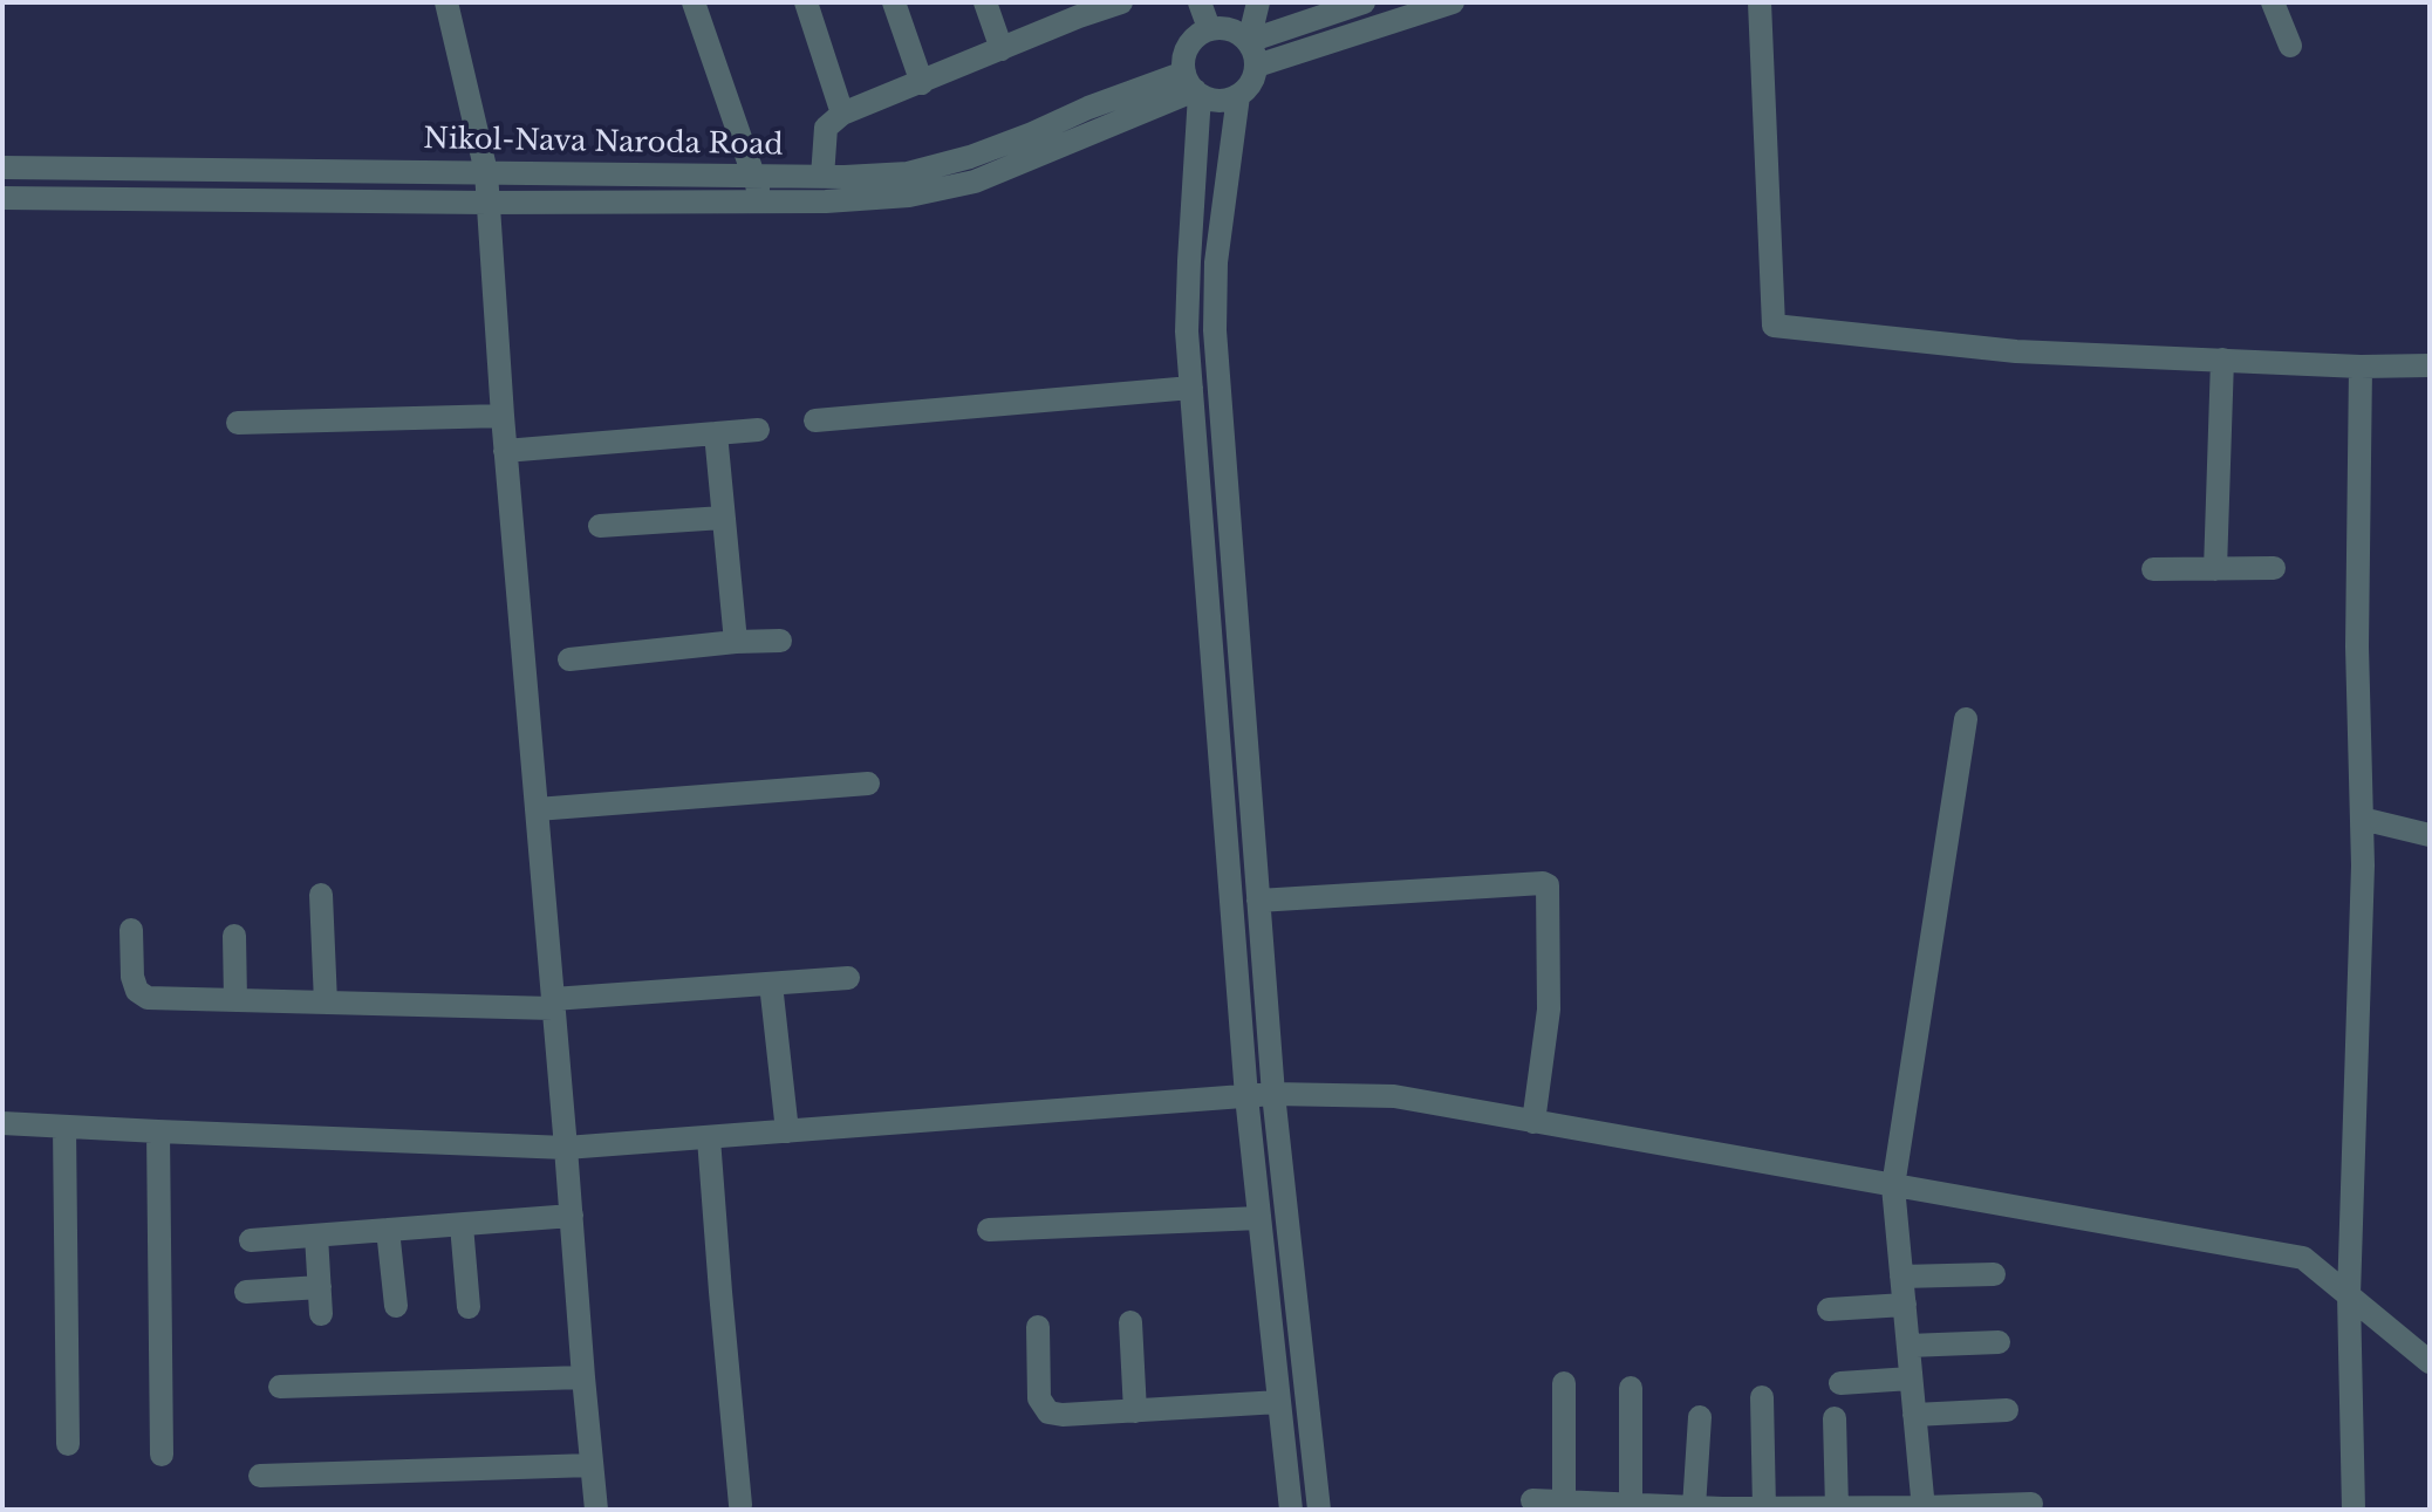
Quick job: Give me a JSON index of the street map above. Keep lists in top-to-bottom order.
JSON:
{
  "streets": {
    "street": ["Nikol-Nava Naroda Road"]
  }
}
